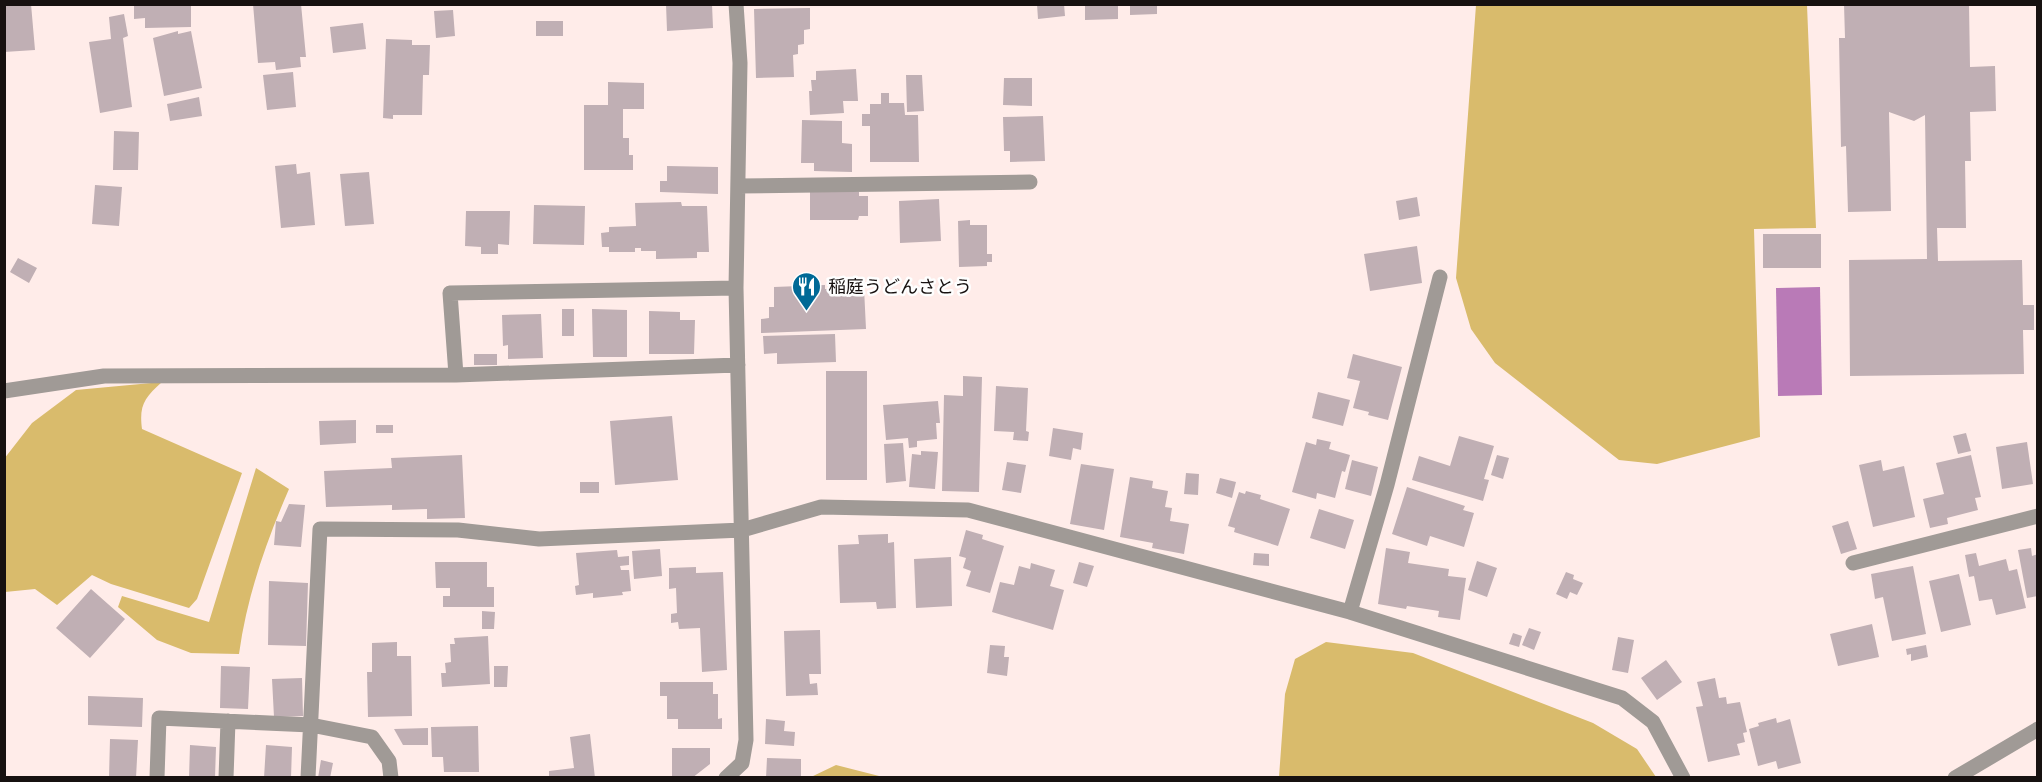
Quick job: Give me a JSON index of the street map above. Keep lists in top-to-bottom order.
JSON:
{
  "places": {
    "restaurant": ["稲庭うどんさとう"]
  }
}
